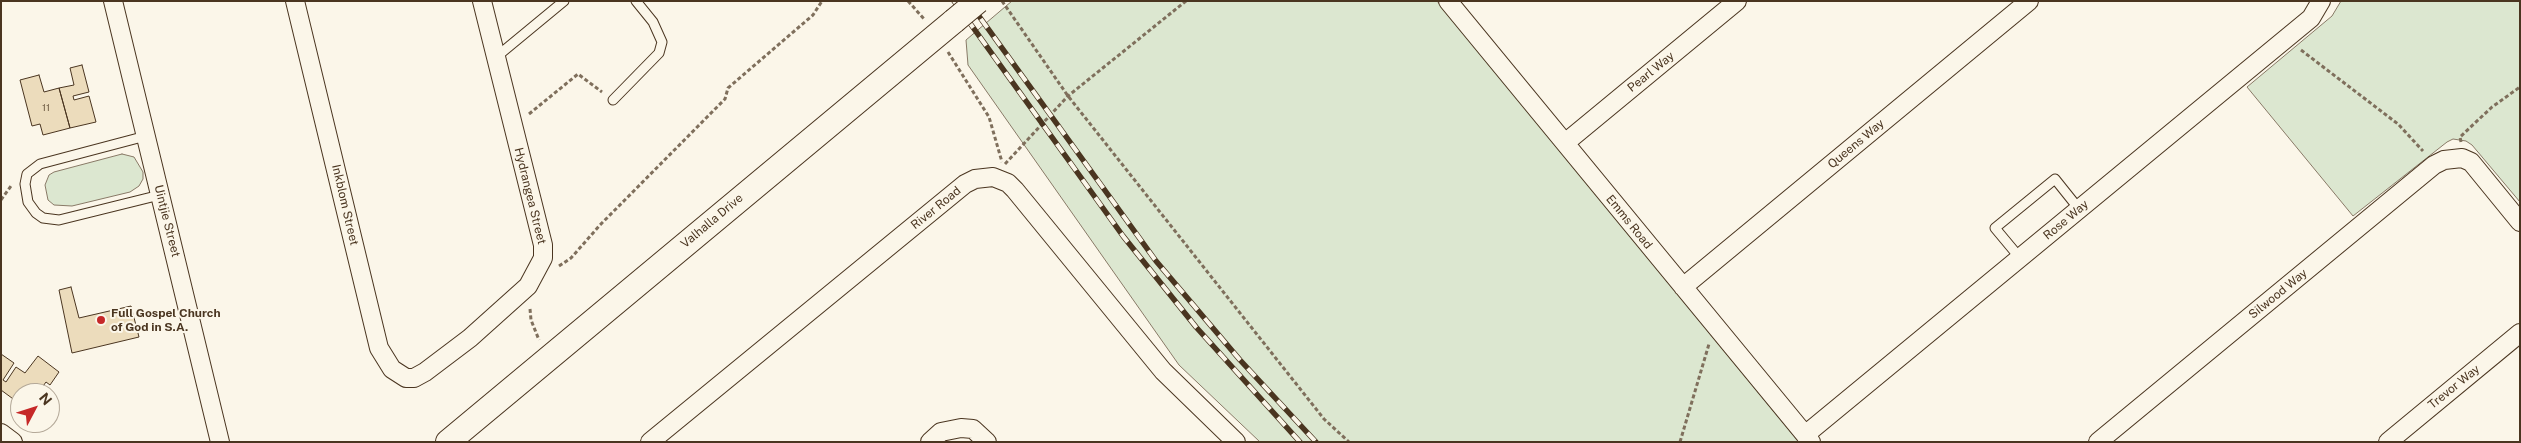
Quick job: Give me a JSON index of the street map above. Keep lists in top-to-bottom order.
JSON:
{
  "streets": {
    "main road": ["Valhalla Drive"],
    "street": [
      "Pearl Way",
      "Queens Way",
      "Hydrangea Street",
      "Inkblom Street",
      "River Road",
      "Rose Way",
      "Uintjie Street",
      "Emms Road",
      "Silwood Way",
      "Trevor Way"
    ]
  },
  "crossings": [
    ["Pearl Way", "Emms Road"],
    ["Queens Way", "Emms Road"],
    ["Hydrangea Street", "Inkblom Street"],
    ["Rose Way", "Emms Road"]
  ],
  "places": ["Full Gospel Church of God in S.A."],
  "house_numbers": ["11"],
  "north": "top right"
}
